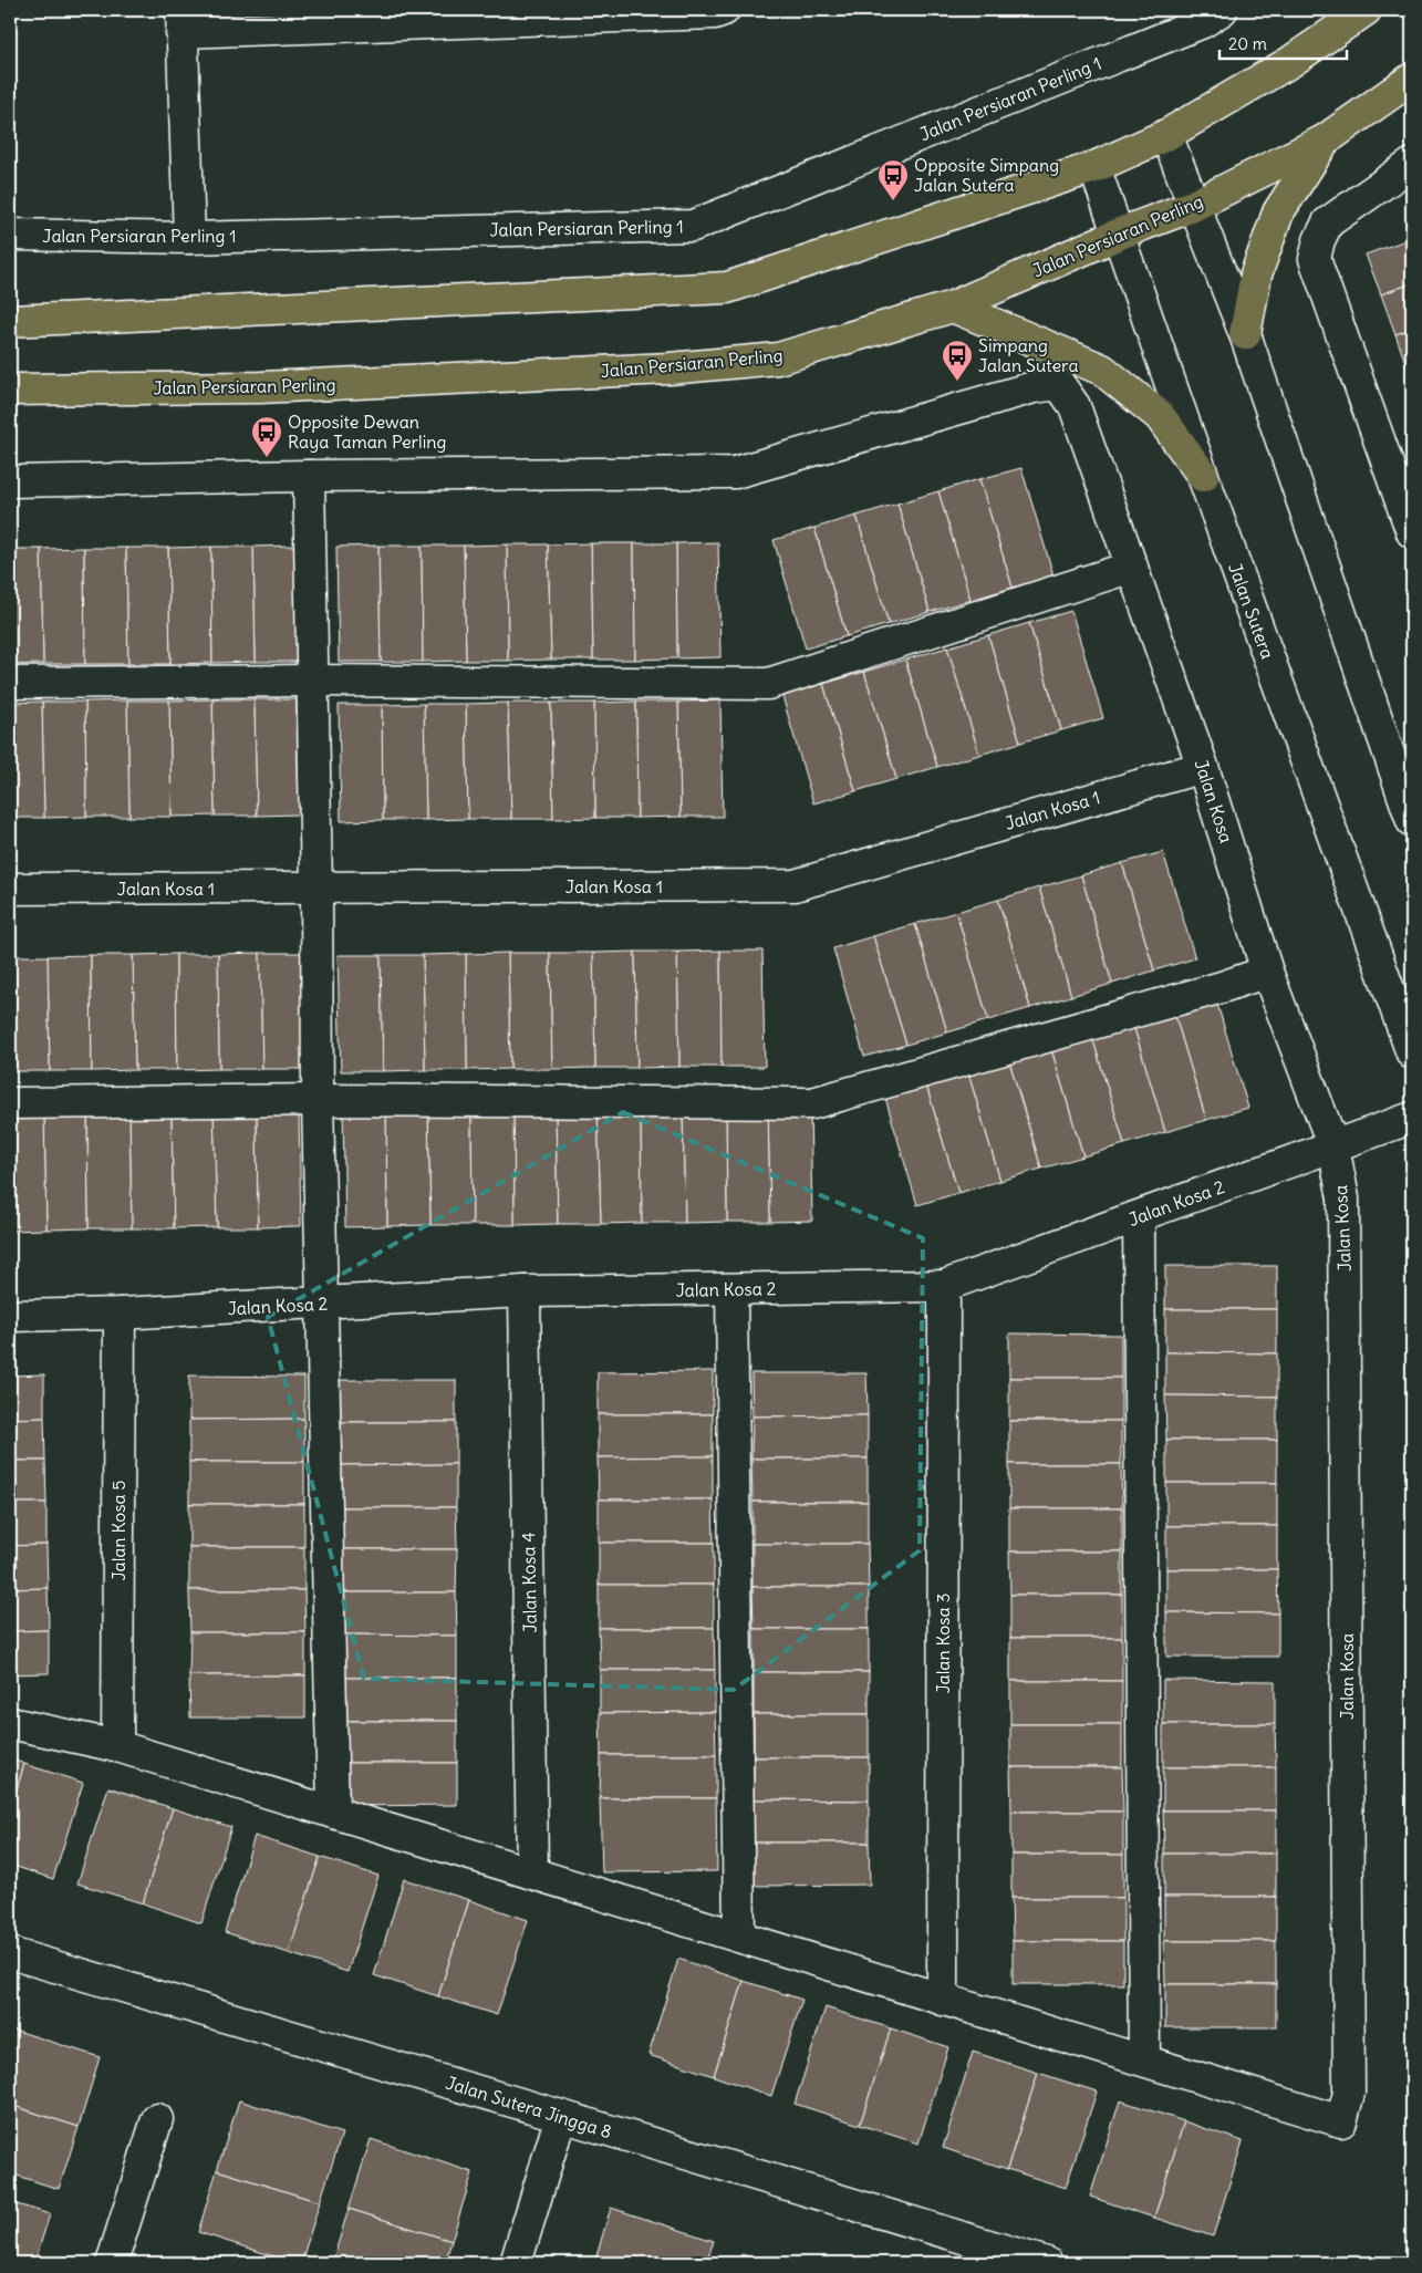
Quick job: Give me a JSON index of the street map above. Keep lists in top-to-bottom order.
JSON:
{
  "streets": {
    "main road": ["Jalan Persiaran Perling"],
    "street": [
      "Jalan Persiaran Perling 1",
      "Jalan Sutera",
      "Jalan Kosa",
      "Jalan Kosa 1",
      "Jalan Kosa 2",
      "Jalan Kosa 5",
      "Jalan Kosa 4",
      "Jalan Kosa 3",
      "Jalan Sutera Jingga 8"
    ]
  },
  "crossings": [
    ["Jalan Persiaran Perling", "Jalan Sutera"],
    ["Jalan Kosa", "Jalan Kosa 1"],
    ["Jalan Kosa", "Jalan Kosa 2"],
    ["Jalan Kosa 2", "Jalan Kosa 5"],
    ["Jalan Kosa 2", "Jalan Kosa 4"],
    ["Jalan Kosa 2", "Jalan Kosa 3"]
  ],
  "places": {
    "bus stop": ["Opposite Simpang Jalan Sutera", "Simpang Jalan Sutera", "Opposite Dewan Raya Taman Perling"]
  },
  "scale_bar": "20 m"
}
